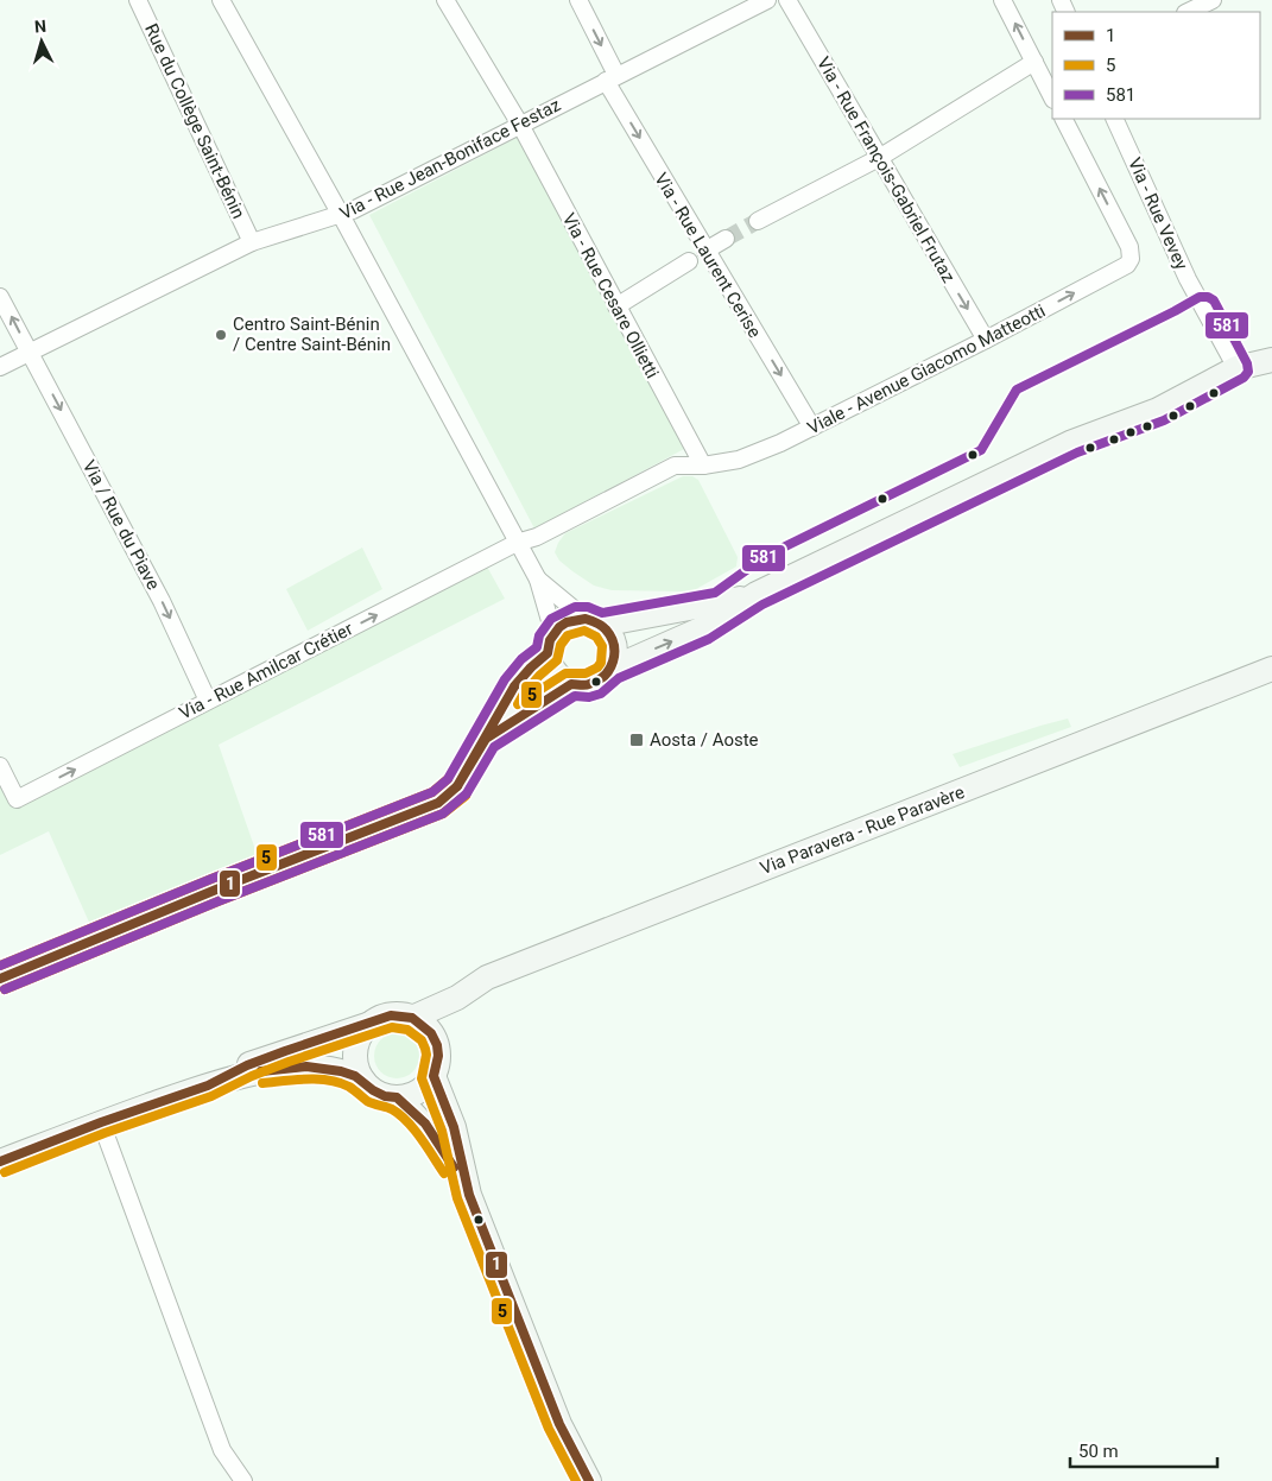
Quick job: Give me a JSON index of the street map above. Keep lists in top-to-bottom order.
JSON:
{
  "streets": {
    "street": [
      "Rue du Collège Saint-Bénin",
      "Via - Rue Jean-Boniface Festaz",
      "Via - Rue François-Gabriel Frutaz",
      "Via - Rue Vevey",
      "Via - Rue Laurent Cerise",
      "Via - Rue Cesare Ollietti",
      "Viale - Avenue Giacomo Matteotti",
      "Via / Rue du Piave",
      "Via - Rue Amilcar Crétier",
      "Via Paravera - Rue Paravère"
    ]
  },
  "crossings": [
    ["Rue du Collège Saint-Bénin", "Via - Rue Jean-Boniface Festaz"],
    ["Via - Rue Jean-Boniface Festaz", "Via - Rue Laurent Cerise"],
    ["Via - Rue Jean-Boniface Festaz", "Via - Rue Cesare Ollietti"],
    ["Via - Rue Jean-Boniface Festaz", "Via / Rue du Piave"],
    ["Via - Rue François-Gabriel Frutaz", "Viale - Avenue Giacomo Matteotti"],
    ["Via - Rue Laurent Cerise", "Viale - Avenue Giacomo Matteotti"],
    ["Via - Rue Cesare Ollietti", "Viale - Avenue Giacomo Matteotti"],
    ["Viale - Avenue Giacomo Matteotti", "Via - Rue Amilcar Crétier"],
    ["Via / Rue du Piave", "Via - Rue Amilcar Crétier"]
  ],
  "one_way": ["Via - Rue François-Gabriel Frutaz", "Via - Rue Laurent Cerise", "Via - Rue Amilcar Crétier"],
  "places": {
    "other": ["Centro Saint-Bénin / Centre Saint-Bénin"],
    "transit": ["Aosta / Aoste"]
  },
  "lines": ["transit line 581", "transit line 1", "transit line 5"],
  "legend": ["1", "5", "581"],
  "scale_bar": "50 m",
  "north": "top"
}
